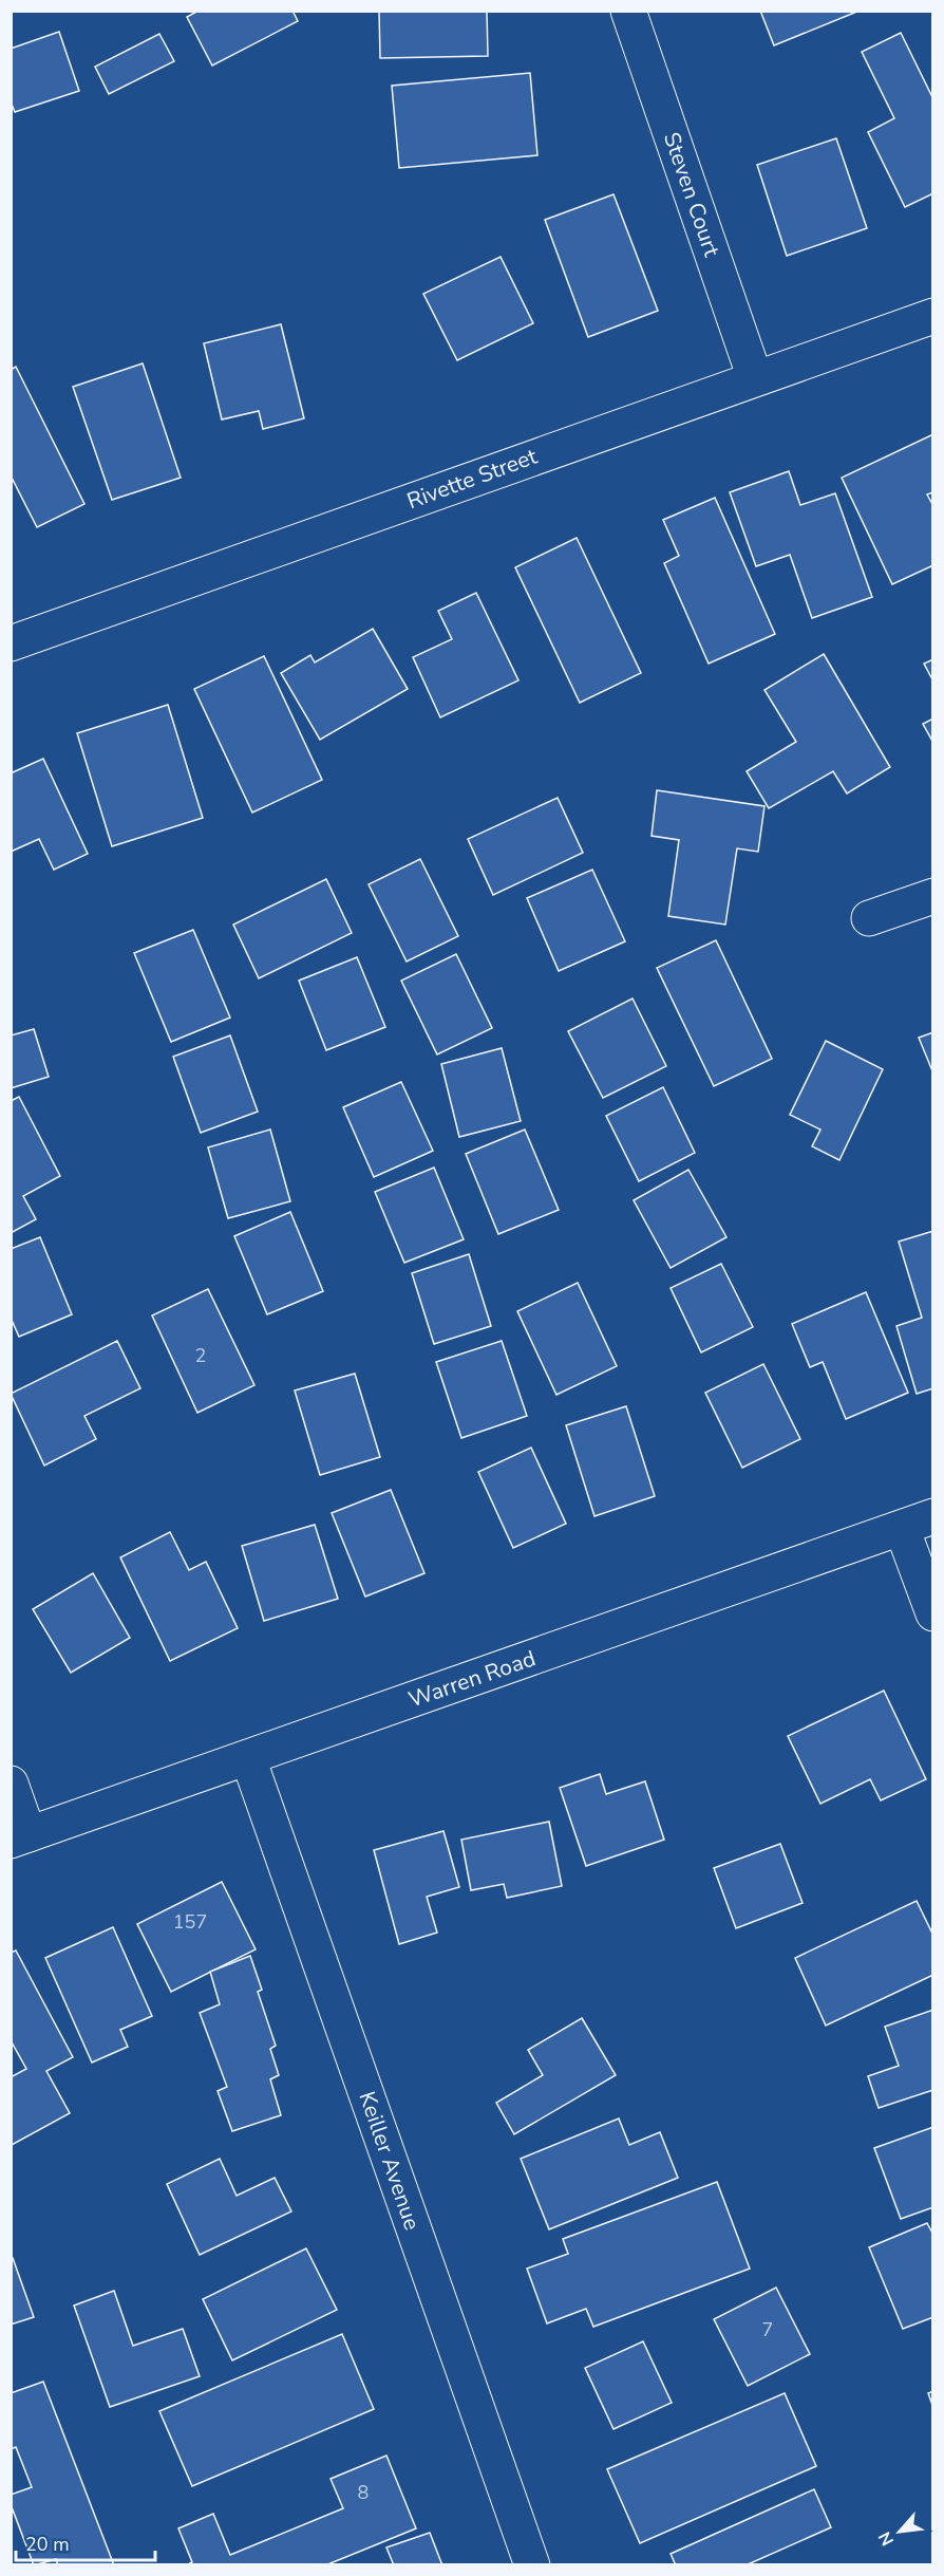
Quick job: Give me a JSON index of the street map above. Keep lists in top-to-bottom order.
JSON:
{
  "streets": {
    "street": [
      "Steven Court",
      "Rivette Street",
      "Warren Road",
      "Keiller Avenue"
    ]
  },
  "crossings": [
    ["Steven Court", "Rivette Street"],
    ["Warren Road", "Keiller Avenue"]
  ],
  "house_numbers": [
    "2",
    "157",
    "7",
    "8"
  ],
  "scale_bar": "20 m",
  "north": "bottom left"
}
